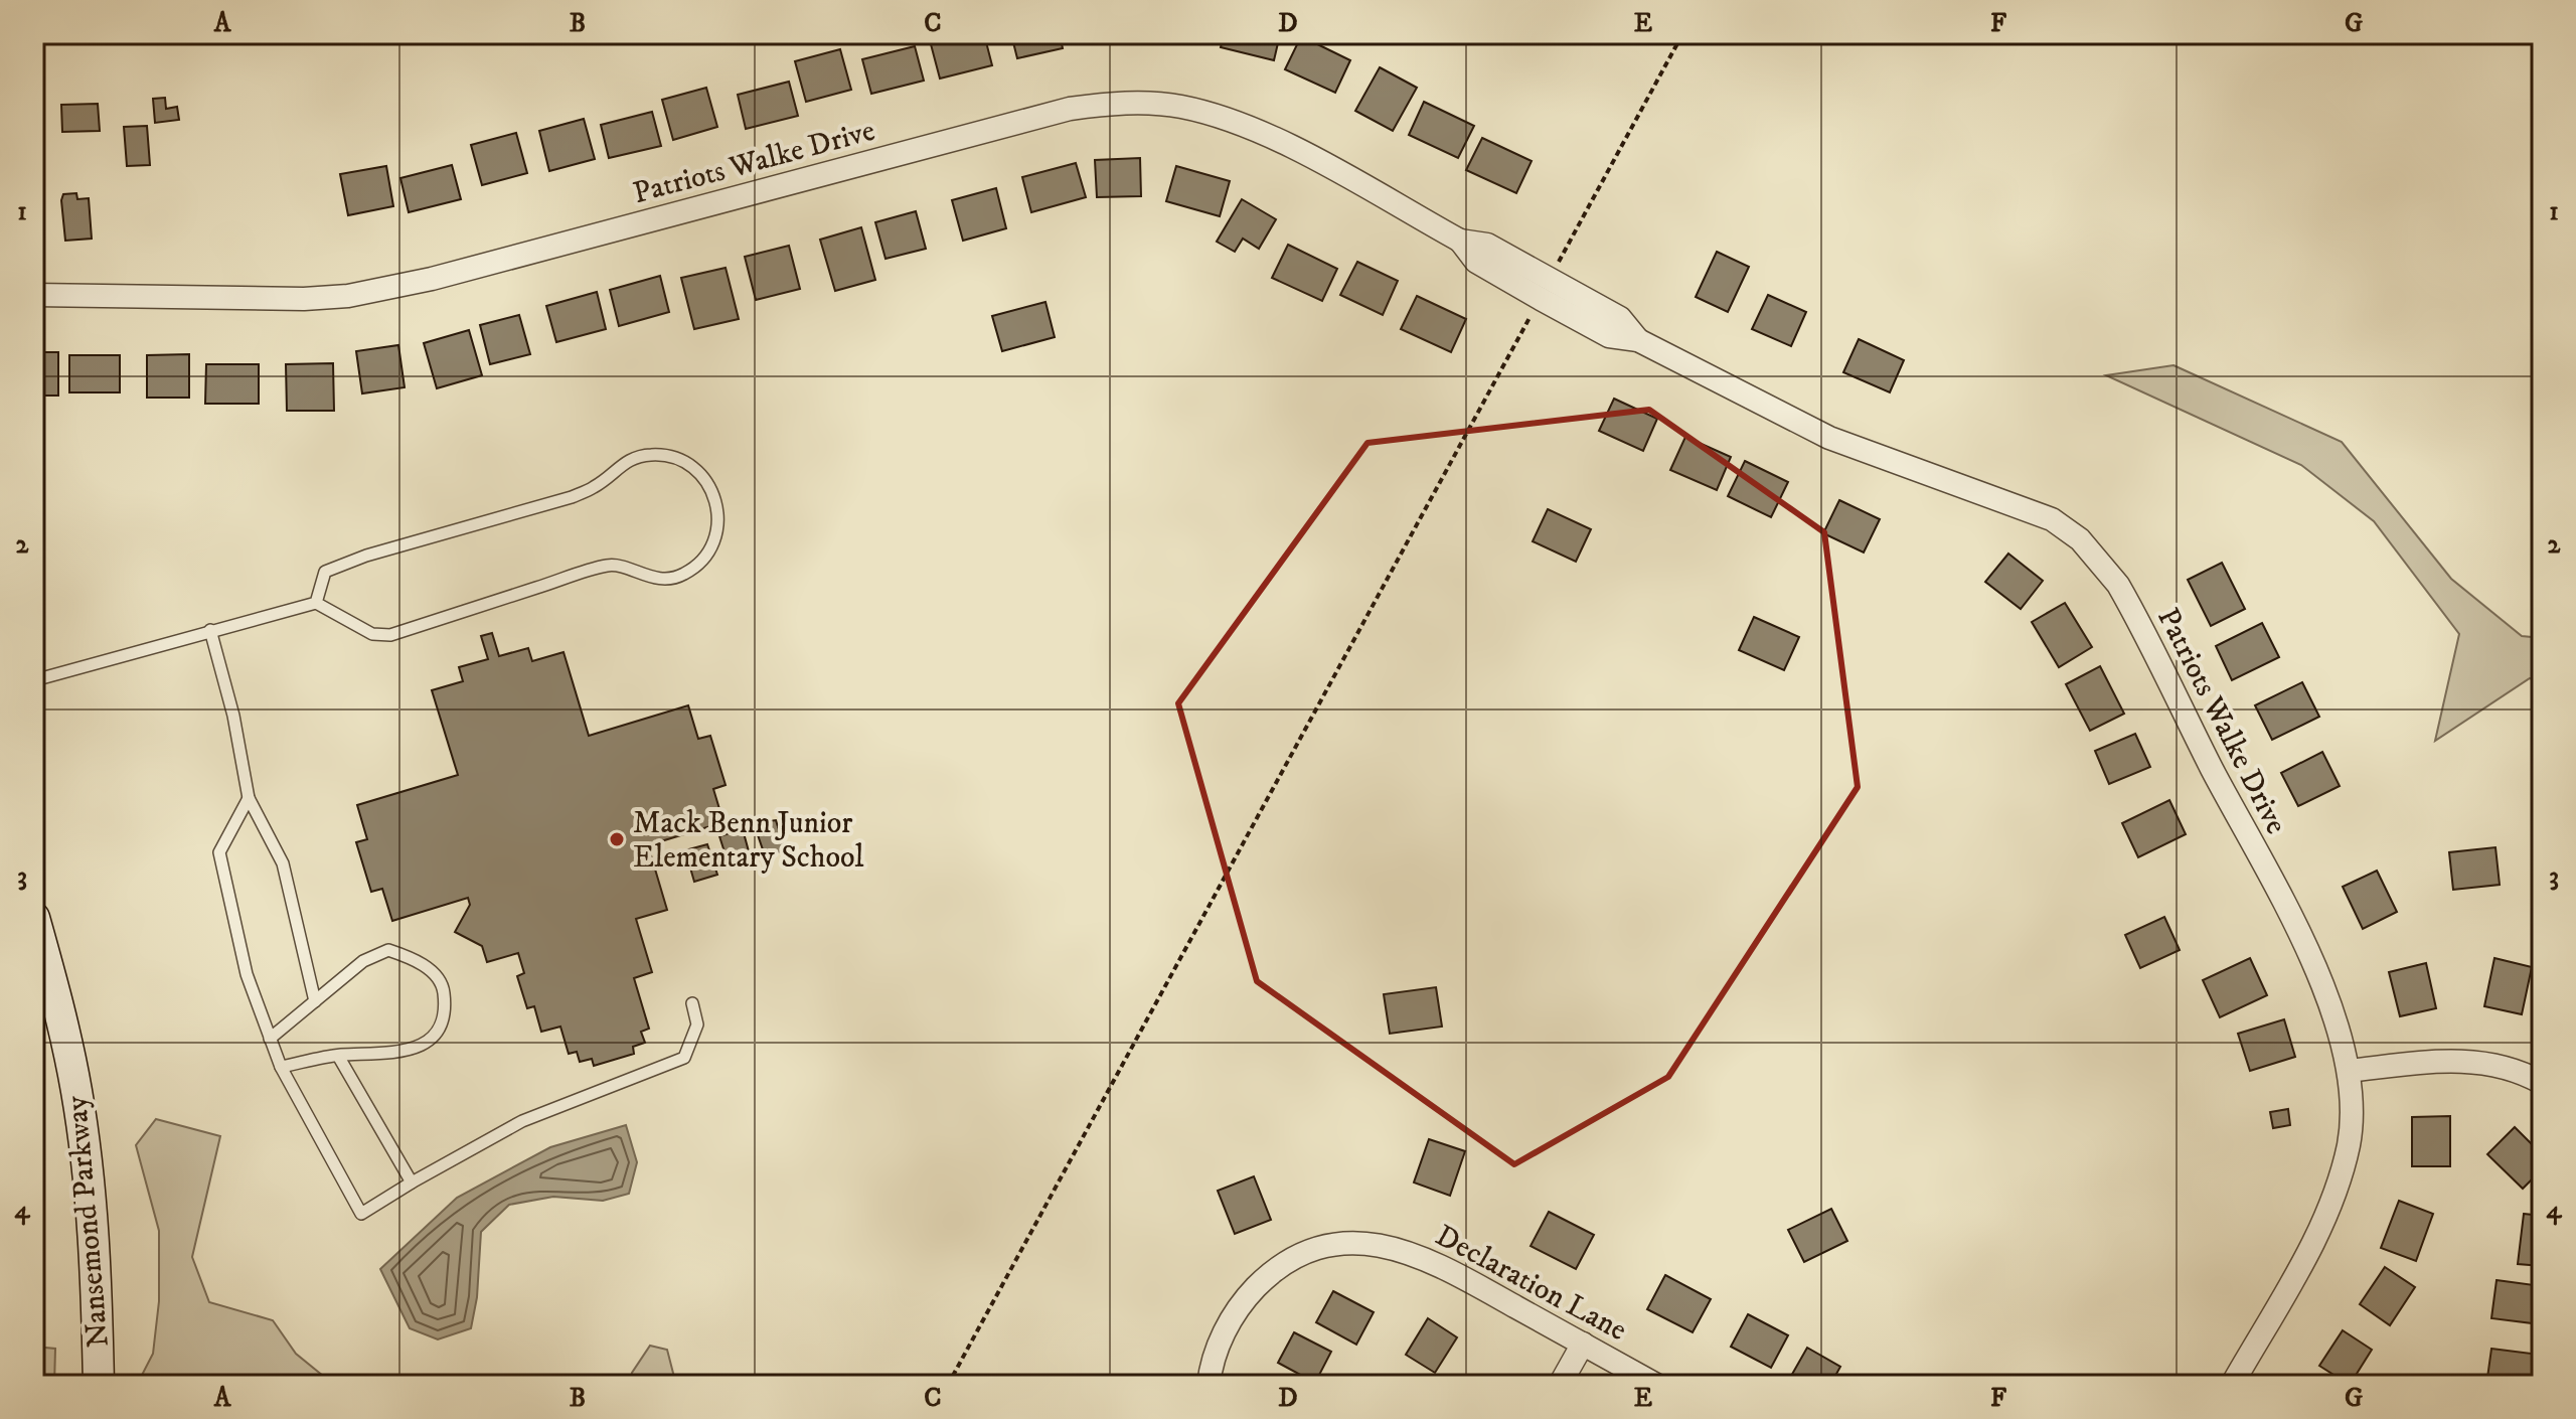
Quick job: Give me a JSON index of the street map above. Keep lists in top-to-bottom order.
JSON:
{
  "streets": {
    "main road": ["Nansemond Parkway"],
    "street": ["Patriots Walke Drive", "Declaration Lane"]
  },
  "places": ["Mack Benn Junior Elementary School"],
  "grid": {
    "columns": [
      "A",
      "B",
      "C",
      "D",
      "E",
      "F",
      "G"
    ],
    "rows": [
      "1",
      "2",
      "3",
      "4"
    ]
  }
}
